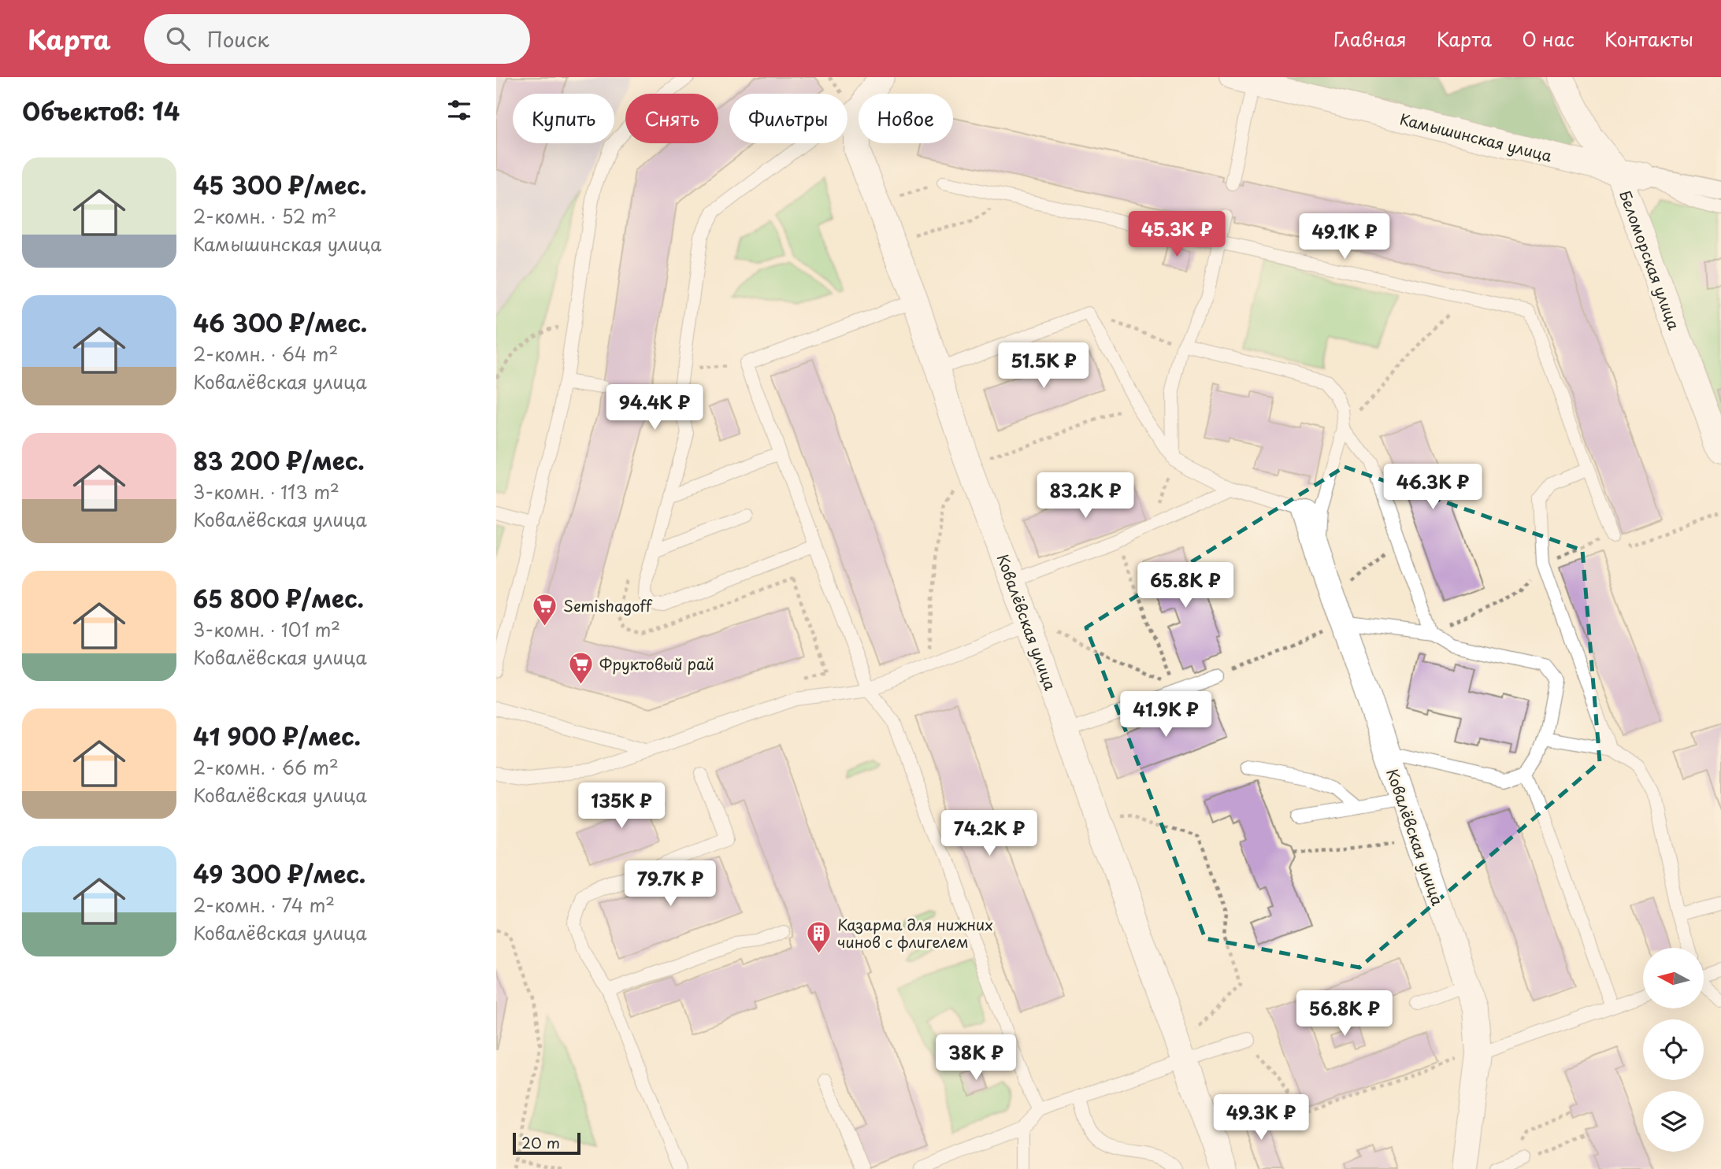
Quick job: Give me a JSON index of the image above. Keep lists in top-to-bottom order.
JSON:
{
  "streets": {
    "street": ["Камышинская улица", "Беломорская улица", "Ковалёвская улица"]
  },
  "crossings": [
    ["Камышинская улица", "Беломорская улица"]
  ],
  "places": {
    "supermarket": ["Semishagoff", "Фруктовый рай"],
    "building": ["Казарма для нижних чинов с флигелем"]
  },
  "scale_bar": "20 m",
  "north": "left",
  "page": {
    "header": "Карта",
    "search": "Поиск",
    "nav": [
      "Главная",
      "Карта",
      "О нас",
      "Контакты"
    ],
    "heading": "Объектов: 14",
    "chip": [
      "Купить",
      "Снять",
      "Фильтры",
      "Новое"
    ],
    "list": [
      {
        "name": "45 300 ₽/мес.",
        "note": "2-комн. · 52 m² · Камышинская улица"
      },
      {
        "name": "46 300 ₽/мес.",
        "note": "2-комн. · 64 m² · Ковалёвская улица"
      },
      {
        "name": "83 200 ₽/мес.",
        "note": "3-комн. · 113 m² · Ковалёвская улица"
      },
      {
        "name": "65 800 ₽/мес.",
        "note": "3-комн. · 101 m² · Ковалёвская улица"
      },
      {
        "name": "41 900 ₽/мес.",
        "note": "2-комн. · 66 m² · Ковалёвская улица"
      },
      {
        "name": "49 300 ₽/мес.",
        "note": "2-комн. · 74 m² · Ковалёвская улица"
      }
    ],
    "price": [
      "45.3K ₽",
      "49.1K ₽",
      "51.5K ₽",
      "94.4K ₽",
      "46.3K ₽",
      "83.2K ₽",
      "65.8K ₽",
      "41.9K ₽",
      "135K ₽",
      "74.2K ₽",
      "79.7K ₽",
      "56.8K ₽",
      "38K ₽",
      "49.3K ₽"
    ],
    "scale": "20 m"
  }
}
